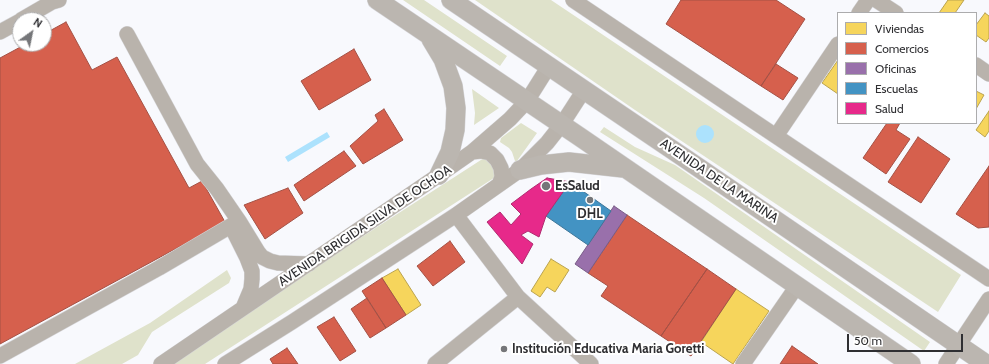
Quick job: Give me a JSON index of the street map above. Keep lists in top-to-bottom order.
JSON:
{
  "streets": {
    "main road": ["AVENIDA DE LA MARINA"],
    "street": ["AVENIDA BRIGIDA SILVA DE OCHOA"]
  },
  "crossings": [
    ["AVENIDA DE LA MARINA", "AVENIDA BRIGIDA SILVA DE OCHOA"]
  ],
  "places": ["EsSalud", "DHL", "Institución Educativa Maria Goretti"],
  "legend": [
    "Viviendas",
    "Comercios",
    "Oficinas",
    "Escuelas",
    "Salud"
  ],
  "scale_bar": "50 m",
  "north": "top right"
}
